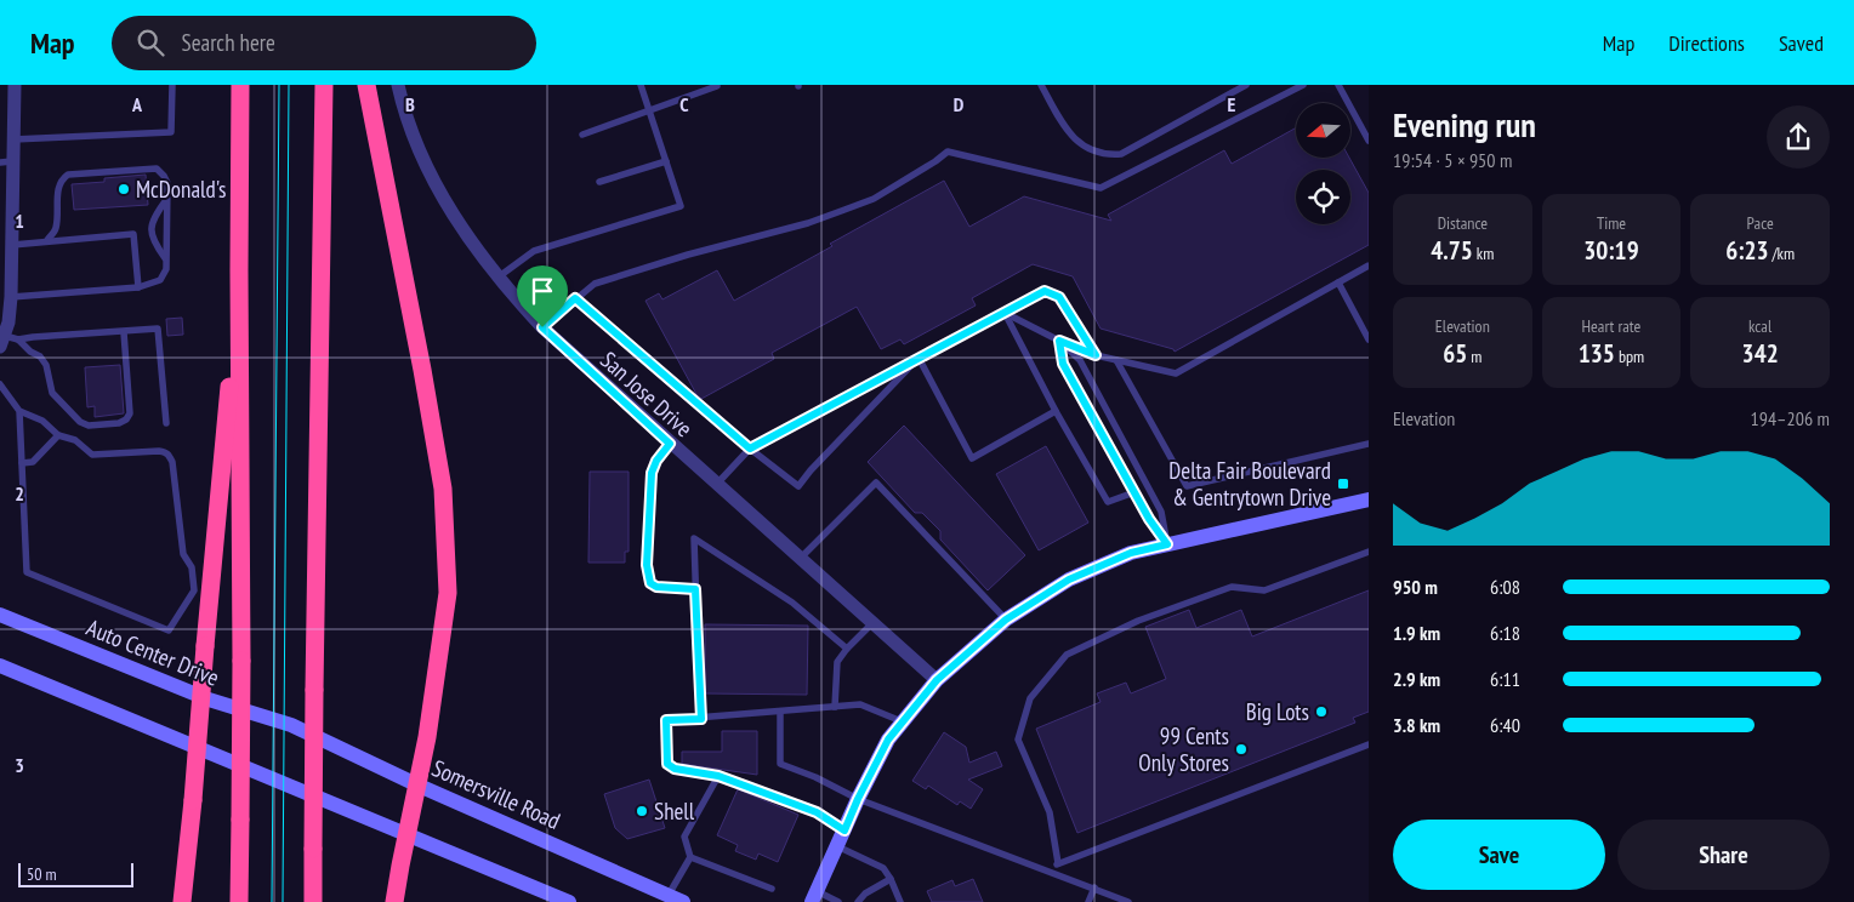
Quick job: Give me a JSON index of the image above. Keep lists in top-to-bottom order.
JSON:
{
  "streets": {
    "main road": ["Auto Center Drive", "Somersville Road"],
    "street": ["San Jose Drive"]
  },
  "crossings": [
    ["Auto Center Drive", "Somersville Road"]
  ],
  "places": {
    "other": [
      "McDonald's",
      "Big Lots",
      "99 Cents Only Stores",
      "Shell"
    ],
    "transit": ["Delta Fair Boulevard & Gentrytown Drive"]
  },
  "scale_bar": "50 m",
  "north": "left",
  "page": {
    "header": "Map",
    "search": "Search here",
    "nav": ["Map", "Directions", "Saved"],
    "heading": ["Evening run", "19:54 · 5 × 950 m"],
    "stats": [
      ["Distance", "4.75 km"],
      ["Time", "30:19"],
      ["Pace", "6:23 /km"],
      ["Elevation", "65 m"],
      ["Heart rate", "135 bpm"],
      ["kcal", "342"]
    ],
    "chart": ["Elevation", "194–206 m"],
    "list": [
      {
        "name": "950 m",
        "note": "6:08"
      },
      {
        "name": "1.9 km",
        "note": "6:18"
      },
      {
        "name": "2.9 km",
        "note": "6:11"
      },
      {
        "name": "3.8 km",
        "note": "6:40"
      }
    ],
    "buttons": ["Save", "Share"],
    "scale": "50 m"
  },
  "grid": {
    "columns": [
      "A",
      "B",
      "C",
      "D",
      "E"
    ],
    "rows": ["1", "2", "3"]
  }
}
